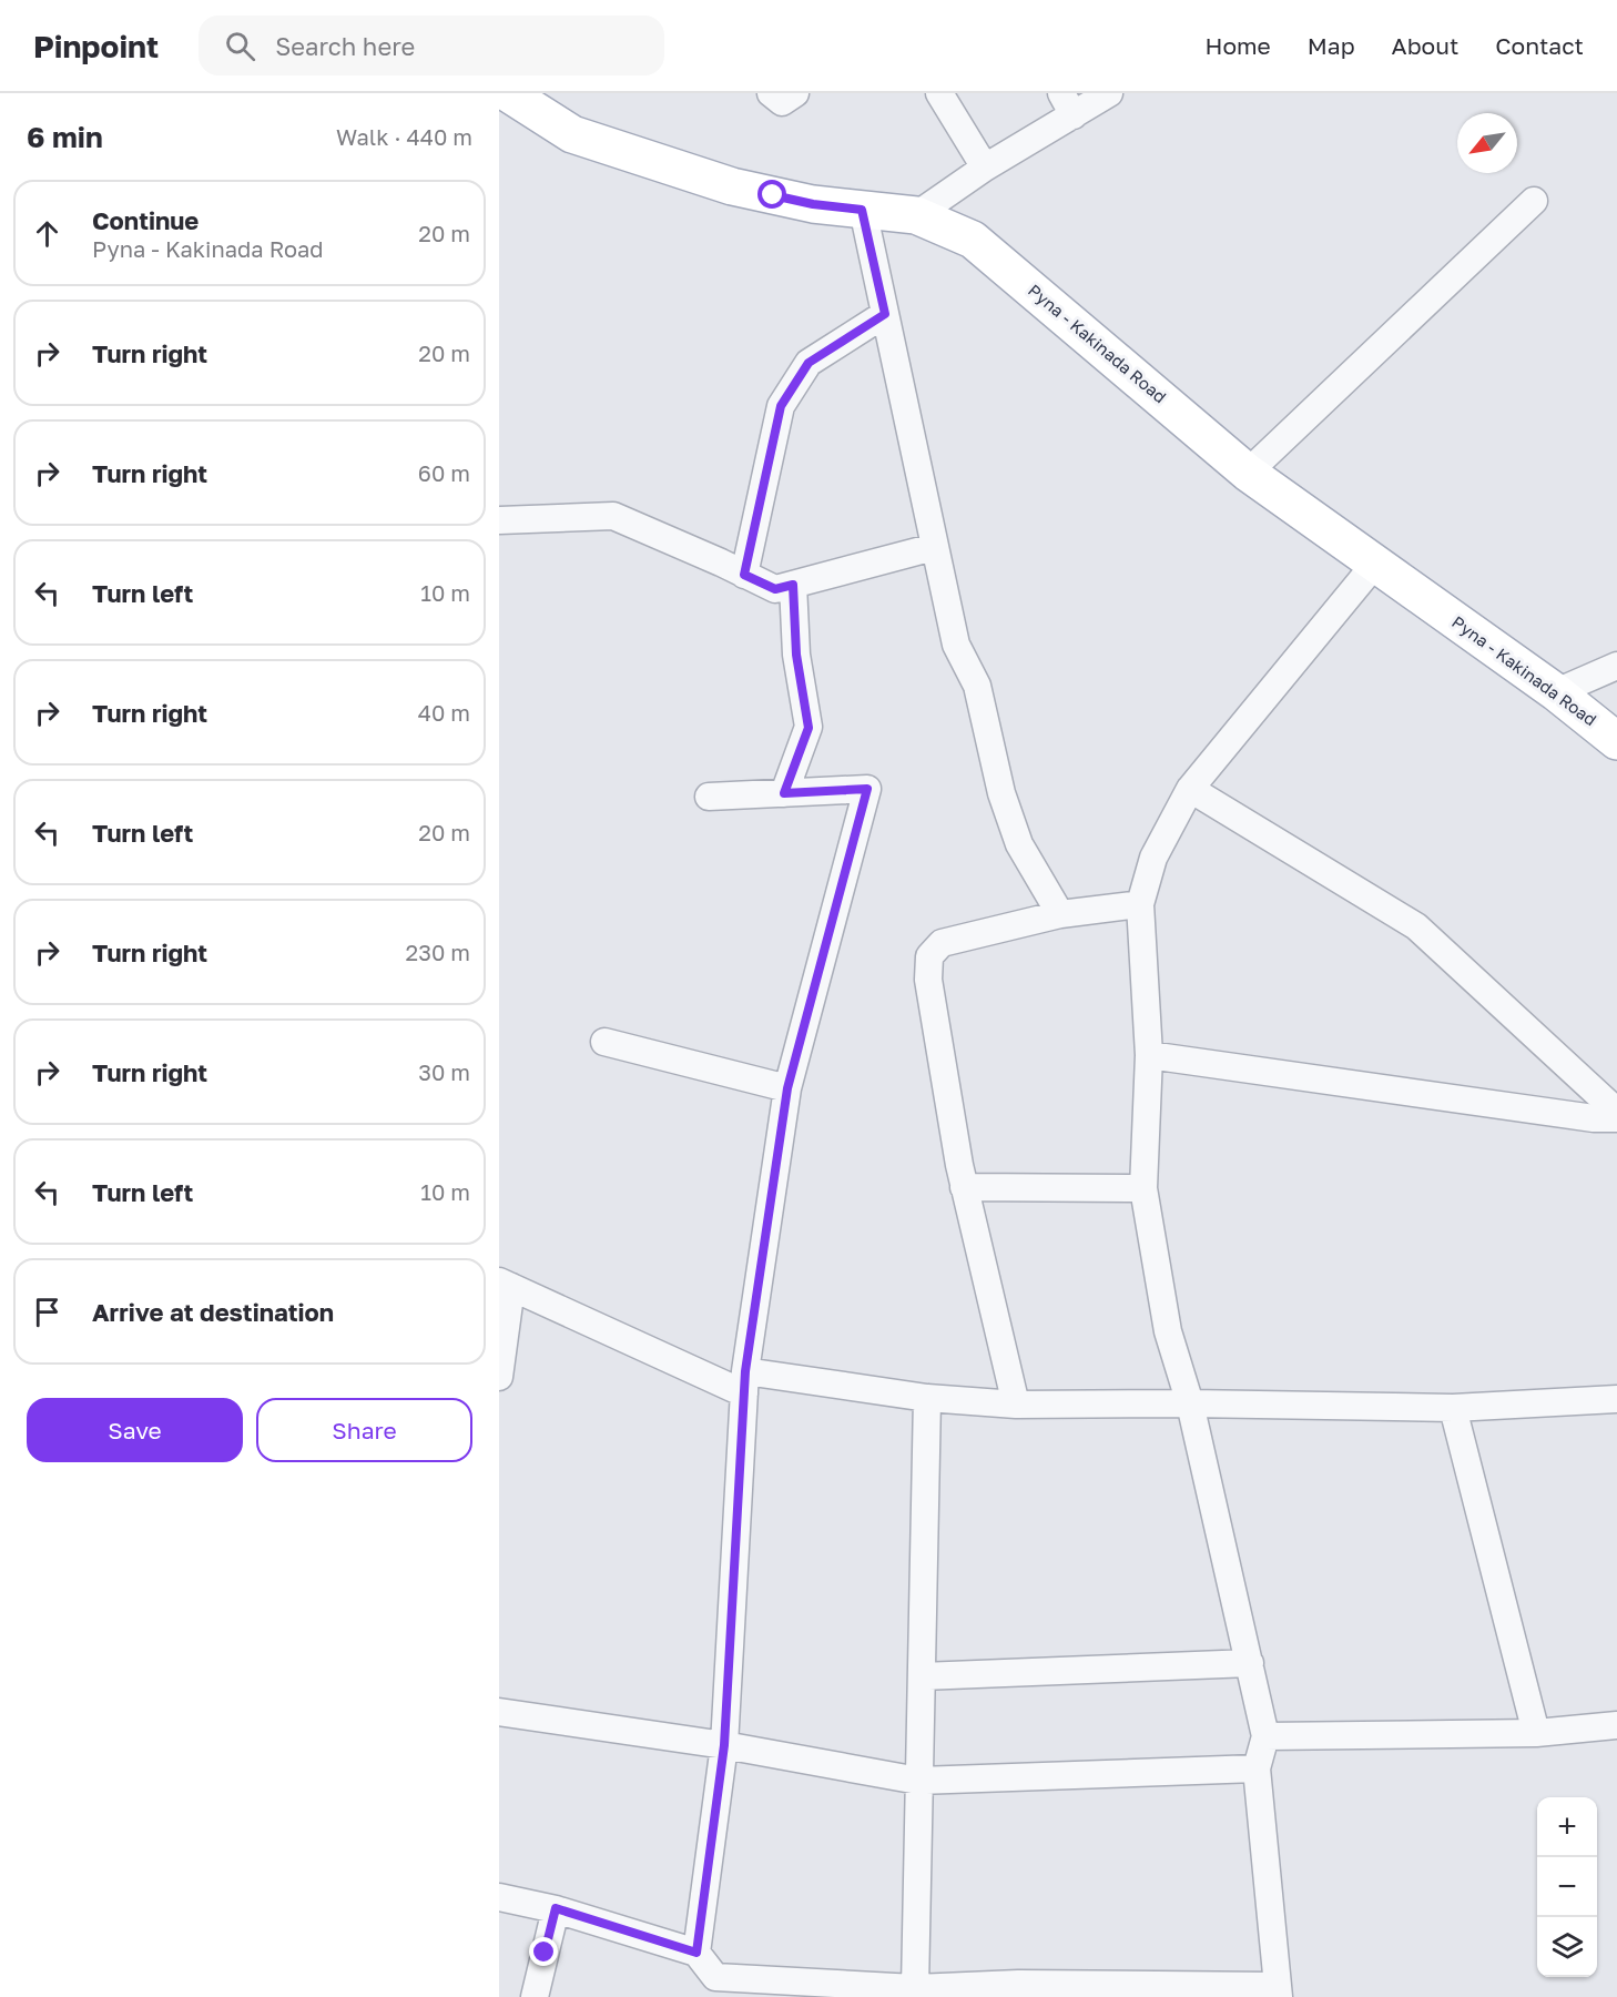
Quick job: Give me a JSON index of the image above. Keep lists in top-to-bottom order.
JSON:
{
  "streets": {
    "main road": ["Pyna - Kakinada Road"]
  },
  "north": "bottom left",
  "page": {
    "header": "Pinpoint",
    "search": "Search here",
    "nav": [
      "Home",
      "Map",
      "About",
      "Contact"
    ],
    "heading": ["6 min", "Walk · 440 m"],
    "list": [
      ["Continue", "Pyna - Kakinada Road", "20 m"],
      ["Turn right", "20 m"],
      ["Turn right", "60 m"],
      ["Turn left", "10 m"],
      ["Turn right", "40 m"],
      ["Turn left", "20 m"],
      ["Turn right", "230 m"],
      ["Turn right", "30 m"],
      ["Turn left", "10 m"],
      "Arrive at destination"
    ],
    "buttons": ["Save", "Share"],
    "map_buttons": ["+", "−"]
  }
}
